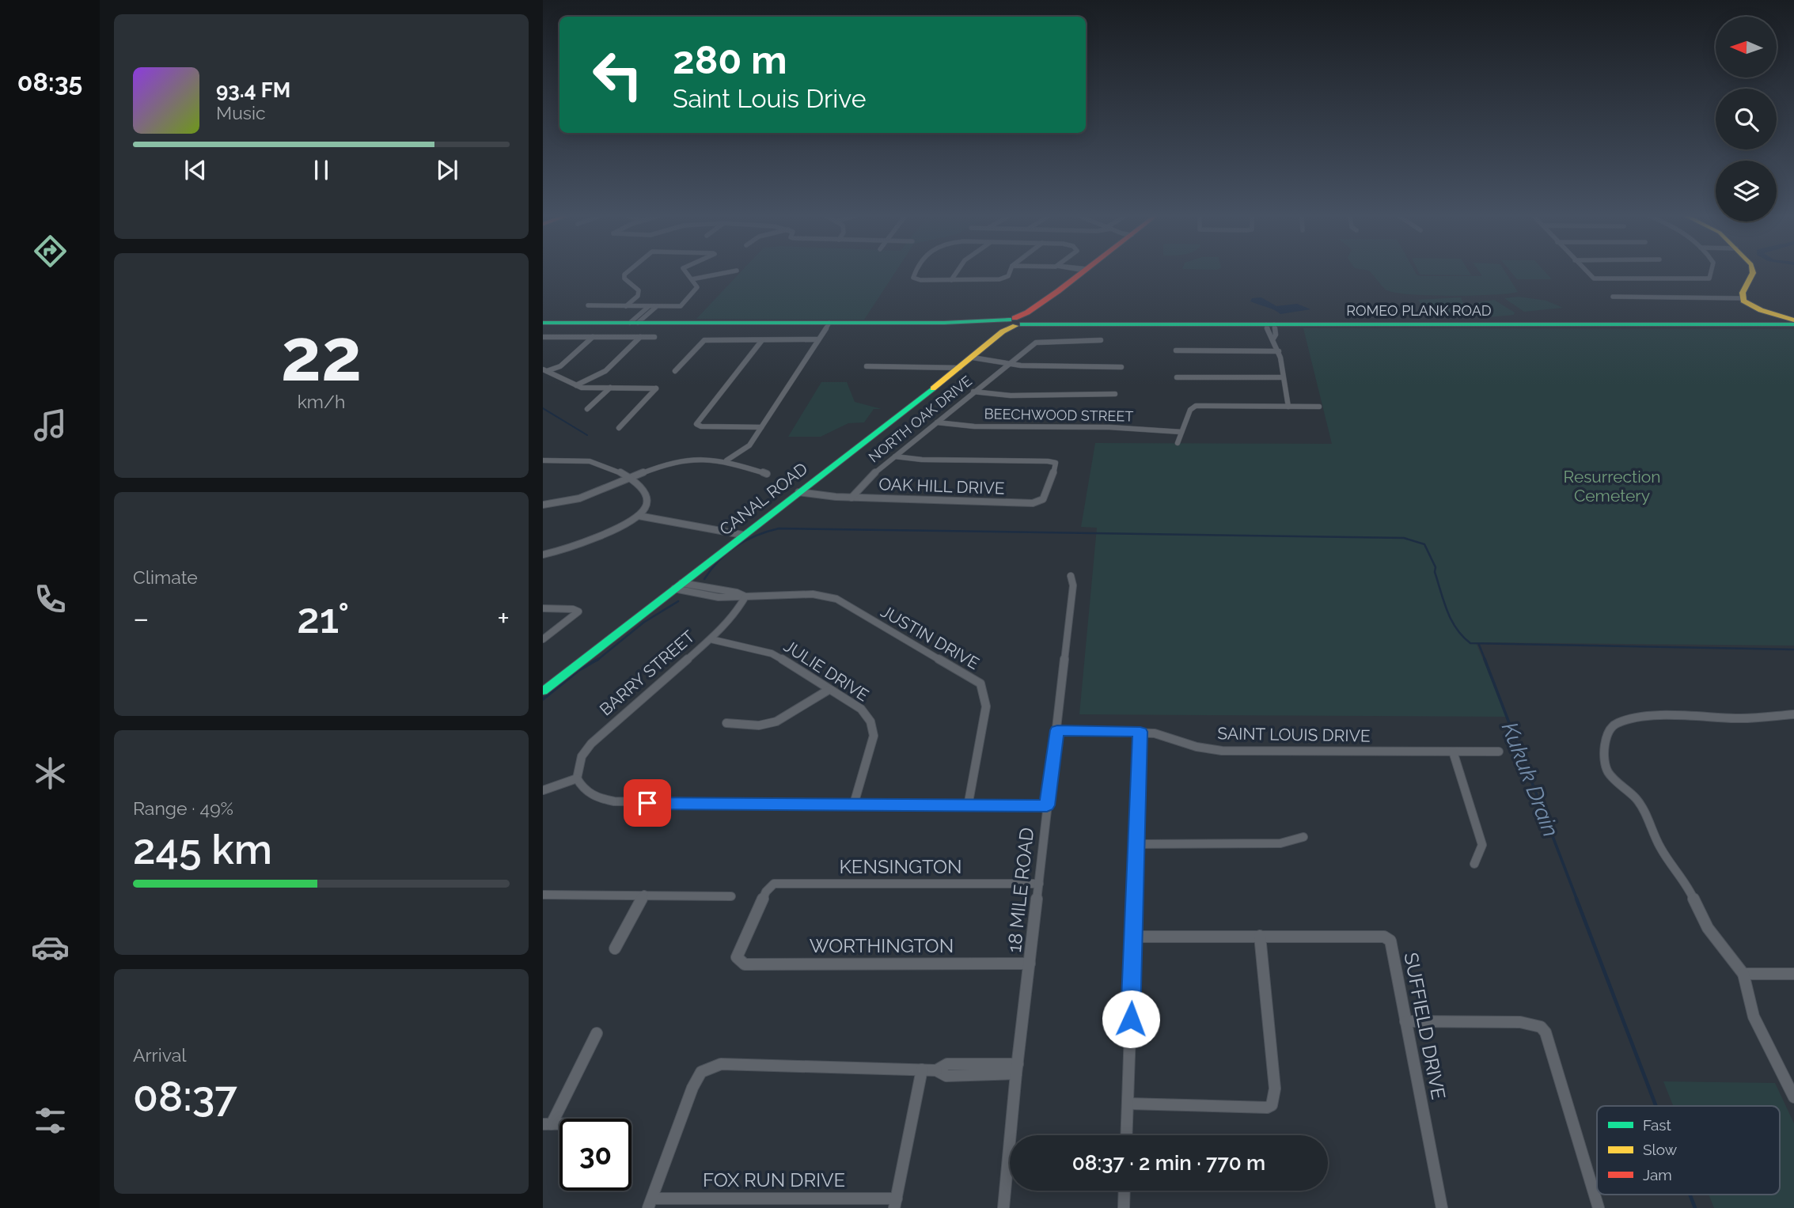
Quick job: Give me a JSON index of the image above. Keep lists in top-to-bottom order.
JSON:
{
  "streets": {
    "street": [
      "ROMEO PLANK ROAD",
      "BEECHWOOD STREET",
      "NORTH OAK DRIVE",
      "OAK HILL DRIVE",
      "CANAL ROAD",
      "JUSTIN DRIVE",
      "JULIE DRIVE",
      "BARRY STREET",
      "SAINT LOUIS DRIVE",
      "KENSINGTON",
      "18 MILE ROAD",
      "WORTHINGTON",
      "SUFFIELD DRIVE",
      "FOX RUN DRIVE"
    ]
  },
  "crossings": [
    ["ROMEO PLANK ROAD", "CANAL ROAD"],
    ["BEECHWOOD STREET", "NORTH OAK DRIVE"],
    ["NORTH OAK DRIVE", "OAK HILL DRIVE"],
    ["OAK HILL DRIVE", "CANAL ROAD"],
    ["CANAL ROAD", "JUSTIN DRIVE"],
    ["JUSTIN DRIVE", "BARRY STREET"],
    ["JULIE DRIVE", "BARRY STREET"],
    ["SAINT LOUIS DRIVE", "18 MILE ROAD"],
    ["KENSINGTON", "18 MILE ROAD"],
    ["KENSINGTON", "WORTHINGTON"],
    ["18 MILE ROAD", "WORTHINGTON"]
  ],
  "water": ["Kukuk Drain"],
  "parks": ["Resurrection Cemetery"],
  "legend": ["Fast", "Slow", "Jam"],
  "north": "left",
  "page": {
    "tabs": "08:35",
    "turn": ["280 m", "Saint Louis Drive"],
    "song": ["93.4 FM", "Music"],
    "tile": [
      ["22", "km/h"],
      "Climate",
      ["Range · 49%", "245 km"],
      ["Arrival", "08:37"]
    ],
    "heat": ["−", "21°", "+"],
    "limit": "30",
    "trip": "08:37 · 2 min · 770 m"
  }
}
